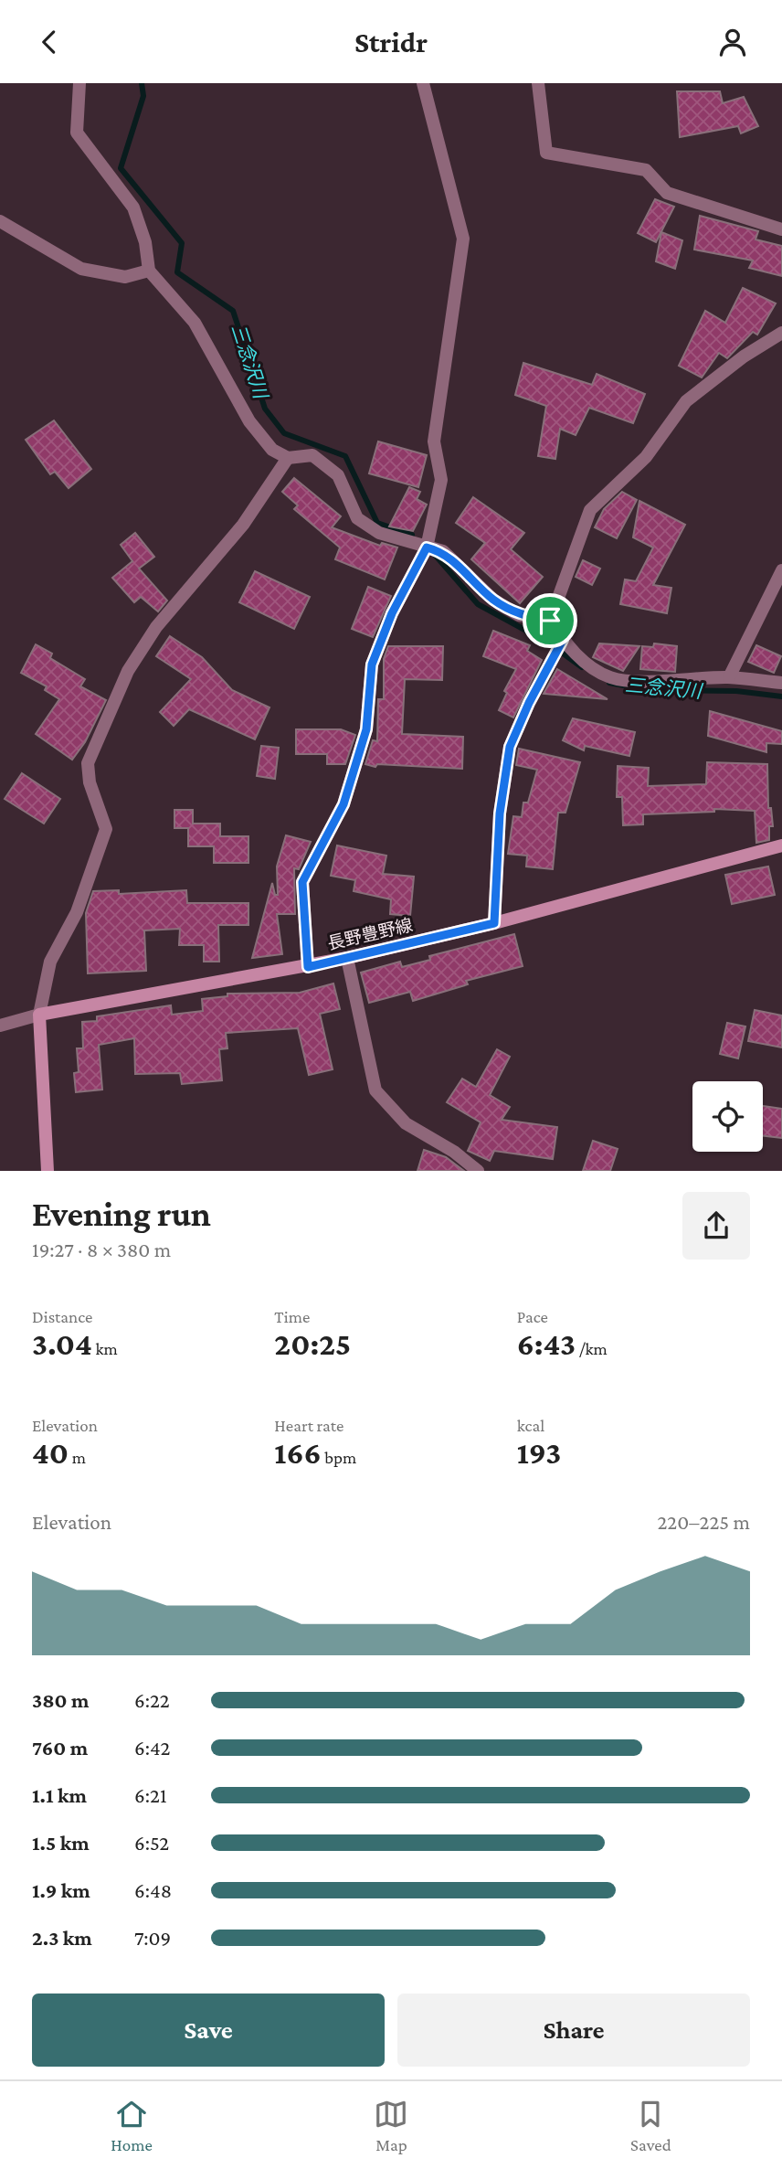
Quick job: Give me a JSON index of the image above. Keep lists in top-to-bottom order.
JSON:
{
  "streets": {
    "main road": ["長野豊野線"]
  },
  "water": ["三念沢川"],
  "page": {
    "header": "Stridr",
    "heading": ["Evening run", "19:27 · 8 × 380 m"],
    "stats": [
      ["Distance", "3.04 km"],
      ["Time", "20:25"],
      ["Pace", "6:43 /km"],
      ["Elevation", "40 m"],
      ["Heart rate", "166 bpm"],
      ["kcal", "193"]
    ],
    "chart": ["Elevation", "220–225 m"],
    "list": [
      {
        "name": "380 m",
        "note": "6:22"
      },
      {
        "name": "760 m",
        "note": "6:42"
      },
      {
        "name": "1.1 km",
        "note": "6:21"
      },
      {
        "name": "1.5 km",
        "note": "6:52"
      },
      {
        "name": "1.9 km",
        "note": "6:48"
      },
      {
        "name": "2.3 km",
        "note": "7:09"
      }
    ],
    "buttons": ["Save", "Share"],
    "tabs": ["Home", "Map", "Saved"]
  }
}
